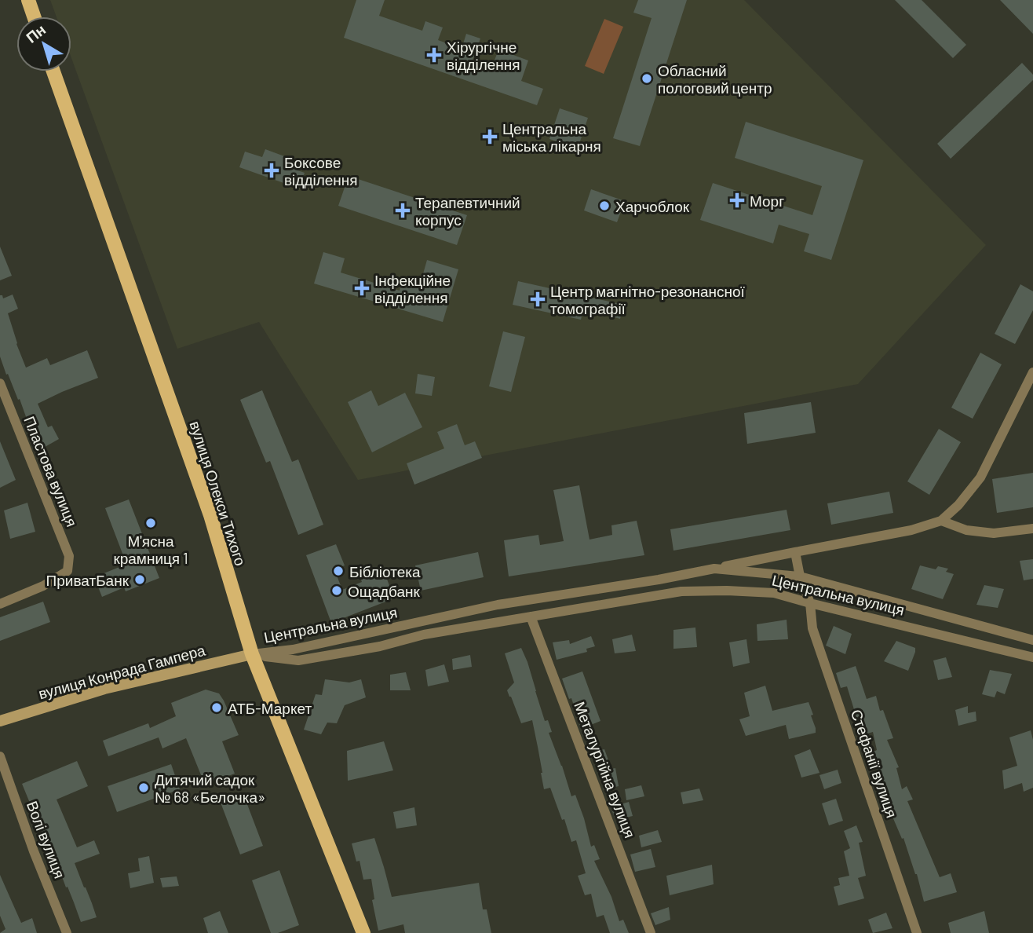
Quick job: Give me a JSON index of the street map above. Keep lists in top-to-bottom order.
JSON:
{
  "streets": {
    "main road": ["вулиця Олекси Тихого", "вулиця Конрада Гампера"],
    "street": [
      "Пластова вулиця",
      "Центральна вулиця",
      "Стефанії вулиця",
      "Металургійна вулиця",
      "Волі вулиця"
    ]
  },
  "crossings": [
    ["вулиця Олекси Тихого", "Центральна вулиця"],
    ["вулиця Олекси Тихого", "вулиця Конрада Гампера"],
    ["Центральна вулиця", "вулиця Конрада Гампера"],
    ["Центральна вулиця", "Стефанії вулиця"],
    ["Центральна вулиця", "Металургійна вулиця"]
  ],
  "places": {
    "health": [
      "Хірургічне відділення",
      "Центральна міська лікарня",
      "Боксове відділення",
      "Морг",
      "Терапевтичний корпус",
      "Інфекційне відділення",
      "Центр магнітно-резонансної томографії"
    ],
    "other": [
      "Обласний пологовий центр",
      "Харчоблок",
      "М'ясна крамниця 1",
      "Бібліотека",
      "ПриватБанк",
      "Ощадбанк",
      "АТБ-Маркет",
      "Дитячий садок № 68 «Белочка»"
    ]
  },
  "north": "top left"
}
